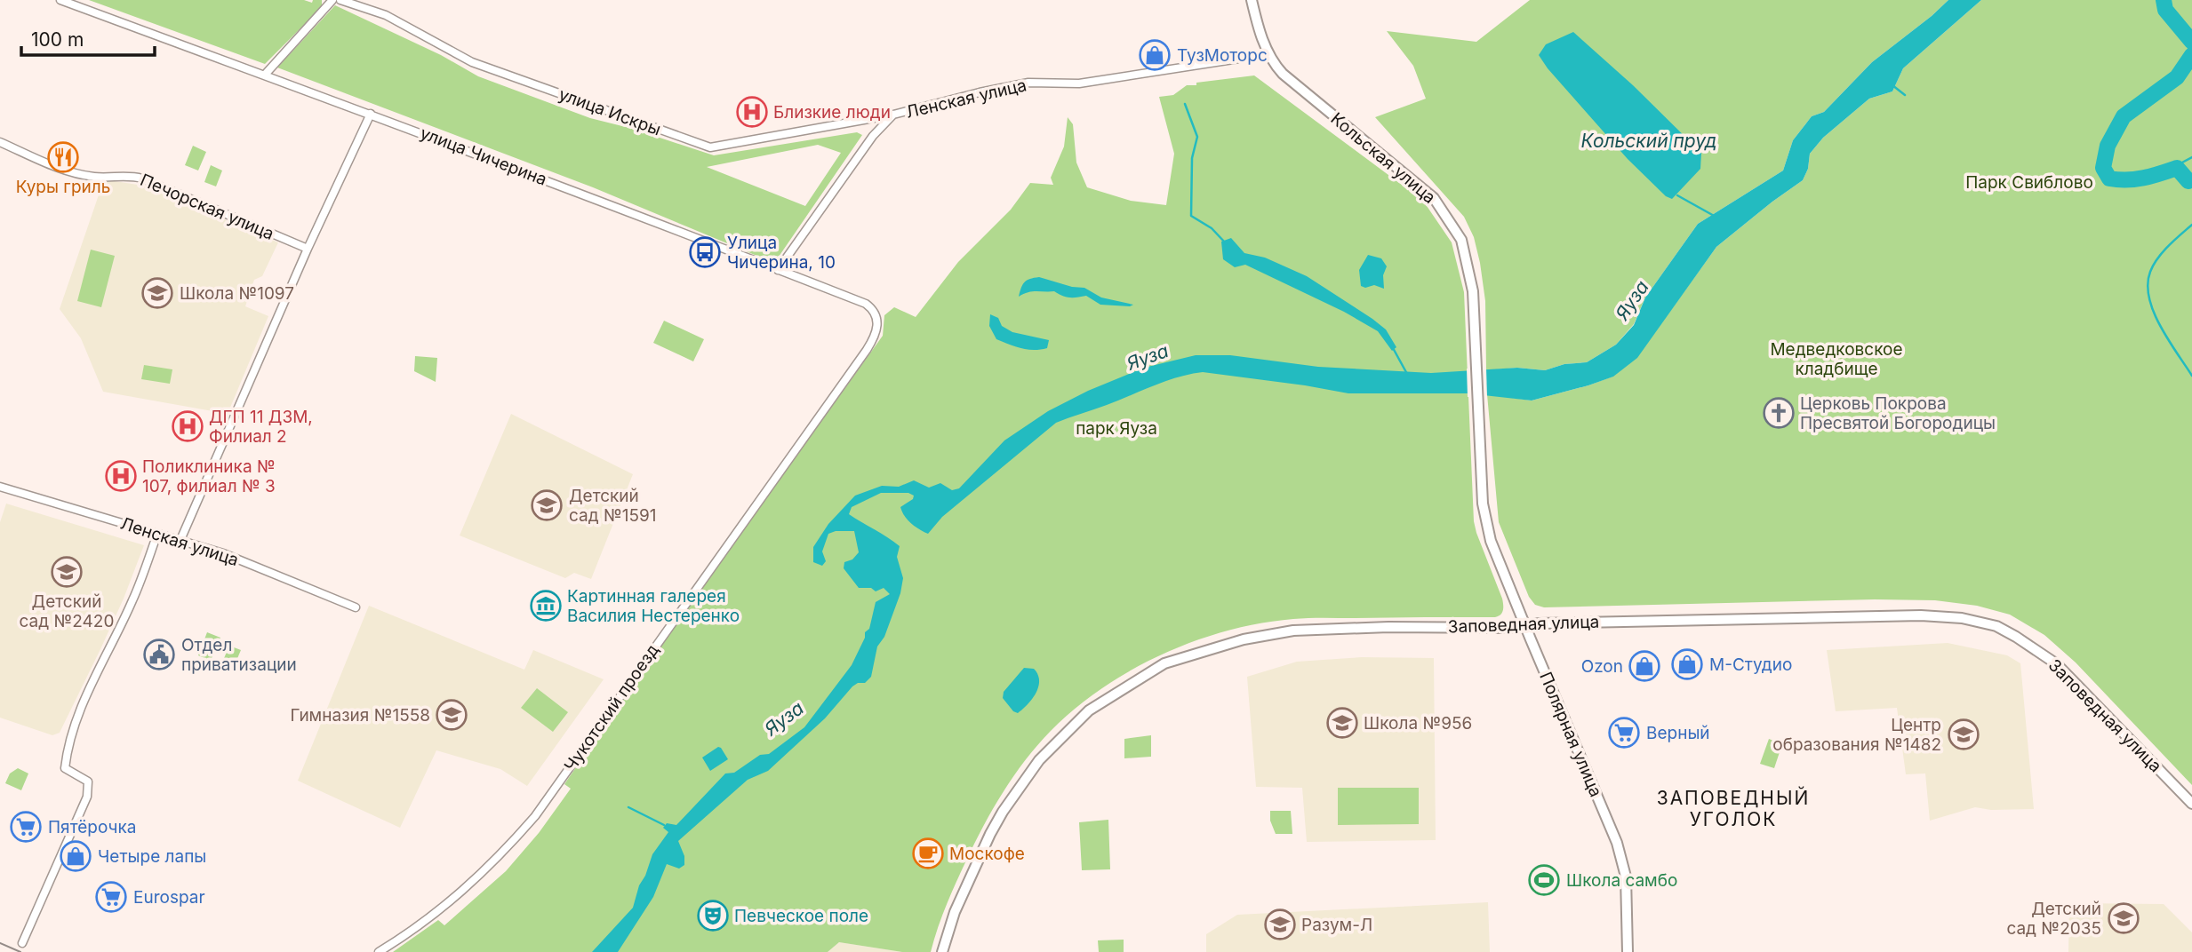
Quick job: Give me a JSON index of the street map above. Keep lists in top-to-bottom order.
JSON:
{
  "streets": {
    "street": [
      "Ленская улица",
      "улица Искры",
      "улица Чичерина",
      "Кольская улица",
      "Печорская улица",
      "Заповедная улица",
      "Чукотский проезд",
      "Полярная улица"
    ]
  },
  "crossings": [
    ["Ленская улица", "улица Искры"],
    ["Ленская улица", "улица Чичерина"],
    ["Ленская улица", "Кольская улица"],
    ["улица Чичерина", "Чукотский проезд"],
    ["Кольская улица", "Полярная улица"],
    ["Заповедная улица", "Полярная улица"]
  ],
  "districts": ["ЗАПОВЕДНЫЙ УГОЛОК"],
  "water": ["Кольский пруд", "Яуза"],
  "parks": ["Парк Свиблово", "Медведковское кладбище", "парк Яуза"],
  "places": {
    "shop": [
      "ТузМоторс",
      "М-Студио",
      "Ozon",
      "Четыре лапы"
    ],
    "hospital": ["Близкие люди", "ДГП 11 ДЗМ, Филиал 2", "Поликлиника № 107, филиал № 3"],
    "restaurant": ["Куры гриль"],
    "bus stop": ["Улица Чичерина, 10"],
    "school or university": [
      "Школа №1097",
      "Детский сад №1591",
      "Детский сад №2420",
      "Гимназия №1558",
      "Школа №956",
      "Центр образования №1482",
      "Детский сад №2035",
      "Разум-Л"
    ],
    "church": ["Церковь Покрова Пресвятой Богородицы"],
    "museum": ["Картинная галерея Василия Нестеренко"],
    "public building": ["Отдел приватизации"],
    "supermarket": ["Верный", "Пятёрочка", "Eurospar"],
    "cafe": ["Москофе"],
    "sports": ["Школа самбо"],
    "theatre": ["Певческое поле"]
  },
  "scale_bar": "100 m"
}
